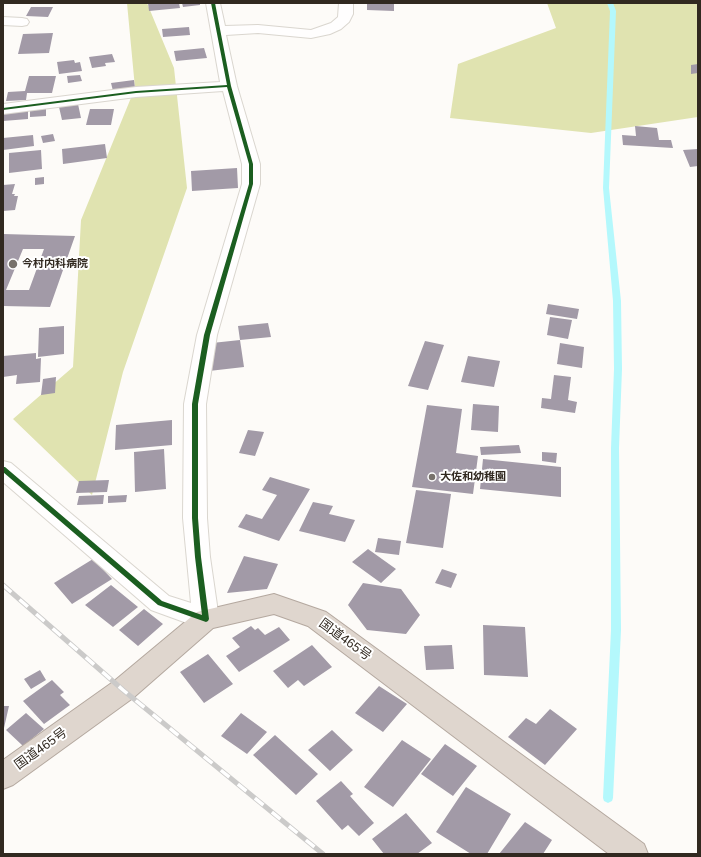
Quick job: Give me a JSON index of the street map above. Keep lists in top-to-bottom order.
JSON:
{
  "streets": {
    "highway": ["国道465号"]
  },
  "places": ["今村内科病院", "大佐和幼稚園"]
}
